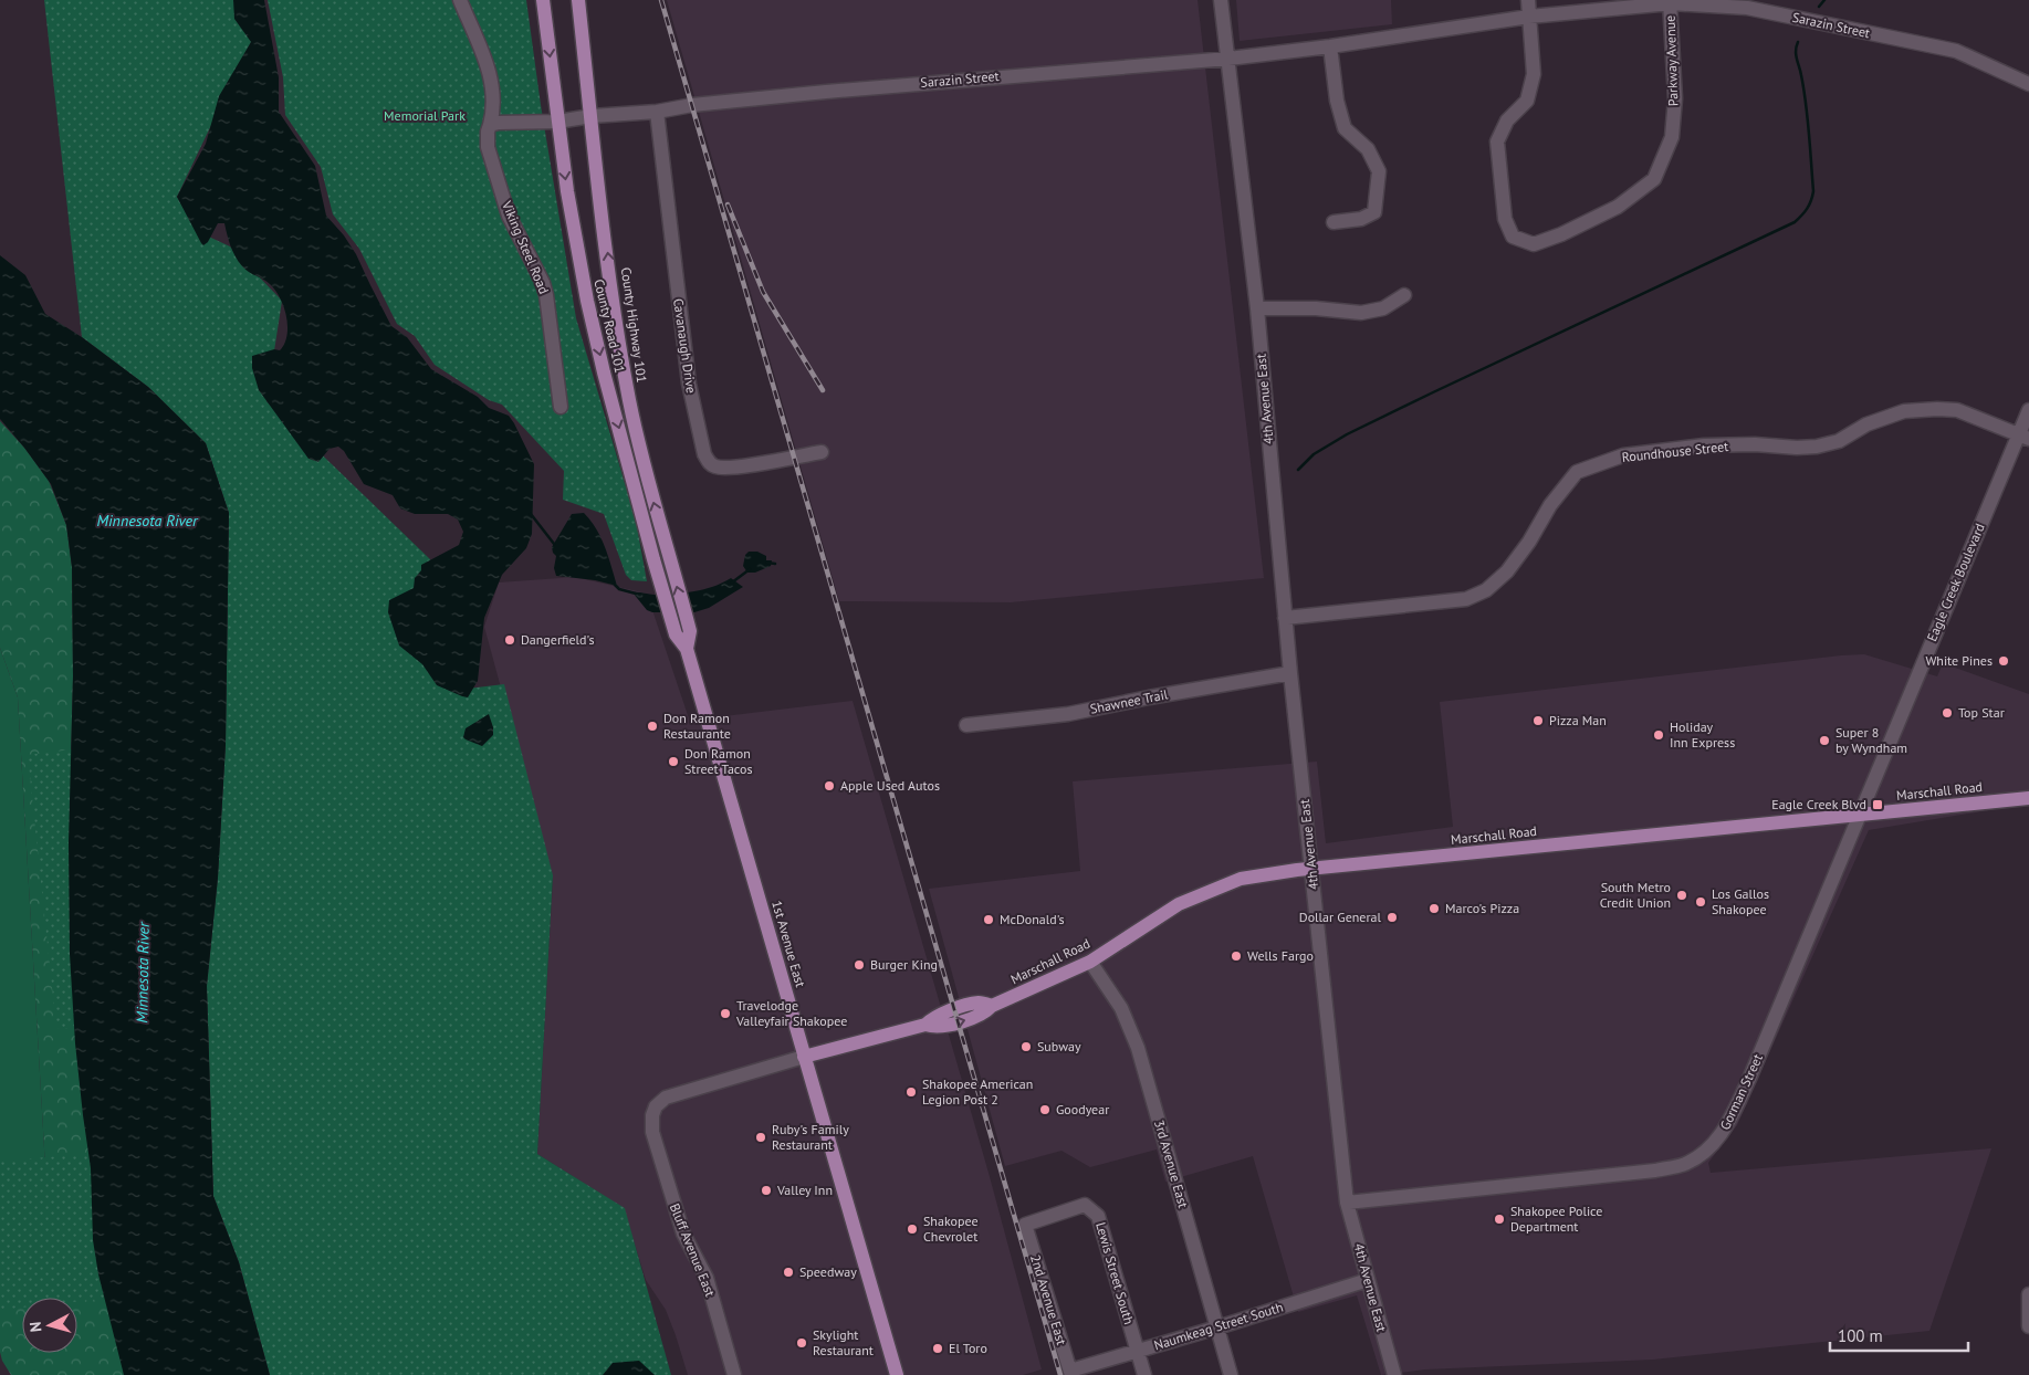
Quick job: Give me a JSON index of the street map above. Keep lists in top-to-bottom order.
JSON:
{
  "streets": {
    "main road": [
      "County Highway 101",
      "County Road 101",
      "Marschall Road",
      "1st Avenue East"
    ],
    "street": [
      "Sarazin Street",
      "Parkway Avenue",
      "Viking Steel Road",
      "Cavanaugh Drive",
      "4th Avenue East",
      "Roundhouse Street",
      "Eagle Creek Boulevard",
      "Shawnee Trail",
      "Gorman Street",
      "3rd Avenue East",
      "Bluff Avenue East",
      "Lewis Street South",
      "2nd Avenue East",
      "Naumkeag Street South"
    ]
  },
  "crossings": [
    ["Sarazin Street", "Parkway Avenue"],
    ["Sarazin Street", "County Highway 101"],
    ["Sarazin Street", "Cavanaugh Drive"],
    ["Sarazin Street", "4th Avenue East"],
    ["County Highway 101", "County Road 101"],
    ["County Highway 101", "1st Avenue East"],
    ["County Road 101", "1st Avenue East"],
    ["4th Avenue East", "Roundhouse Street"],
    ["4th Avenue East", "Shawnee Trail"],
    ["4th Avenue East", "Marschall Road"],
    ["4th Avenue East", "Gorman Street"],
    ["4th Avenue East", "Naumkeag Street South"],
    ["Roundhouse Street", "Eagle Creek Boulevard"],
    ["Eagle Creek Boulevard", "Marschall Road"],
    ["Eagle Creek Boulevard", "Gorman Street"],
    ["Marschall Road", "1st Avenue East"],
    ["Marschall Road", "Gorman Street"],
    ["Marschall Road", "3rd Avenue East"],
    ["Marschall Road", "Bluff Avenue East"],
    ["3rd Avenue East", "Naumkeag Street South"],
    ["Lewis Street South", "2nd Avenue East"],
    ["Lewis Street South", "Naumkeag Street South"],
    ["2nd Avenue East", "Naumkeag Street South"]
  ],
  "one_way": ["County Highway 101", "County Road 101"],
  "water": ["Minnesota River"],
  "parks": ["Memorial Park"],
  "places": {
    "other": [
      "Dangerfield's",
      "White Pines",
      "Top Star",
      "Pizza Man",
      "Don Ramon Restaurante",
      "Holiday Inn Express",
      "Super 8 by Wyndham",
      "Don Ramon Street Tacos",
      "Apple Used Autos",
      "South Metro Credit Union",
      "Los Gallos Shakopee",
      "Marco's Pizza",
      "Dollar General",
      "McDonald's",
      "Wells Fargo",
      "Burger King",
      "Travelodge Valleyfair Shakopee",
      "Subway",
      "Shakopee American Legion Post 2",
      "Goodyear",
      "Ruby's Family Restaurant",
      "Valley Inn",
      "Shakopee Police Department",
      "Shakopee Chevrolet",
      "Speedway",
      "Skylight Restaurant",
      "El Toro"
    ],
    "transit": ["Eagle Creek Blvd"]
  },
  "scale_bar": "100 m",
  "north": "left"
}
